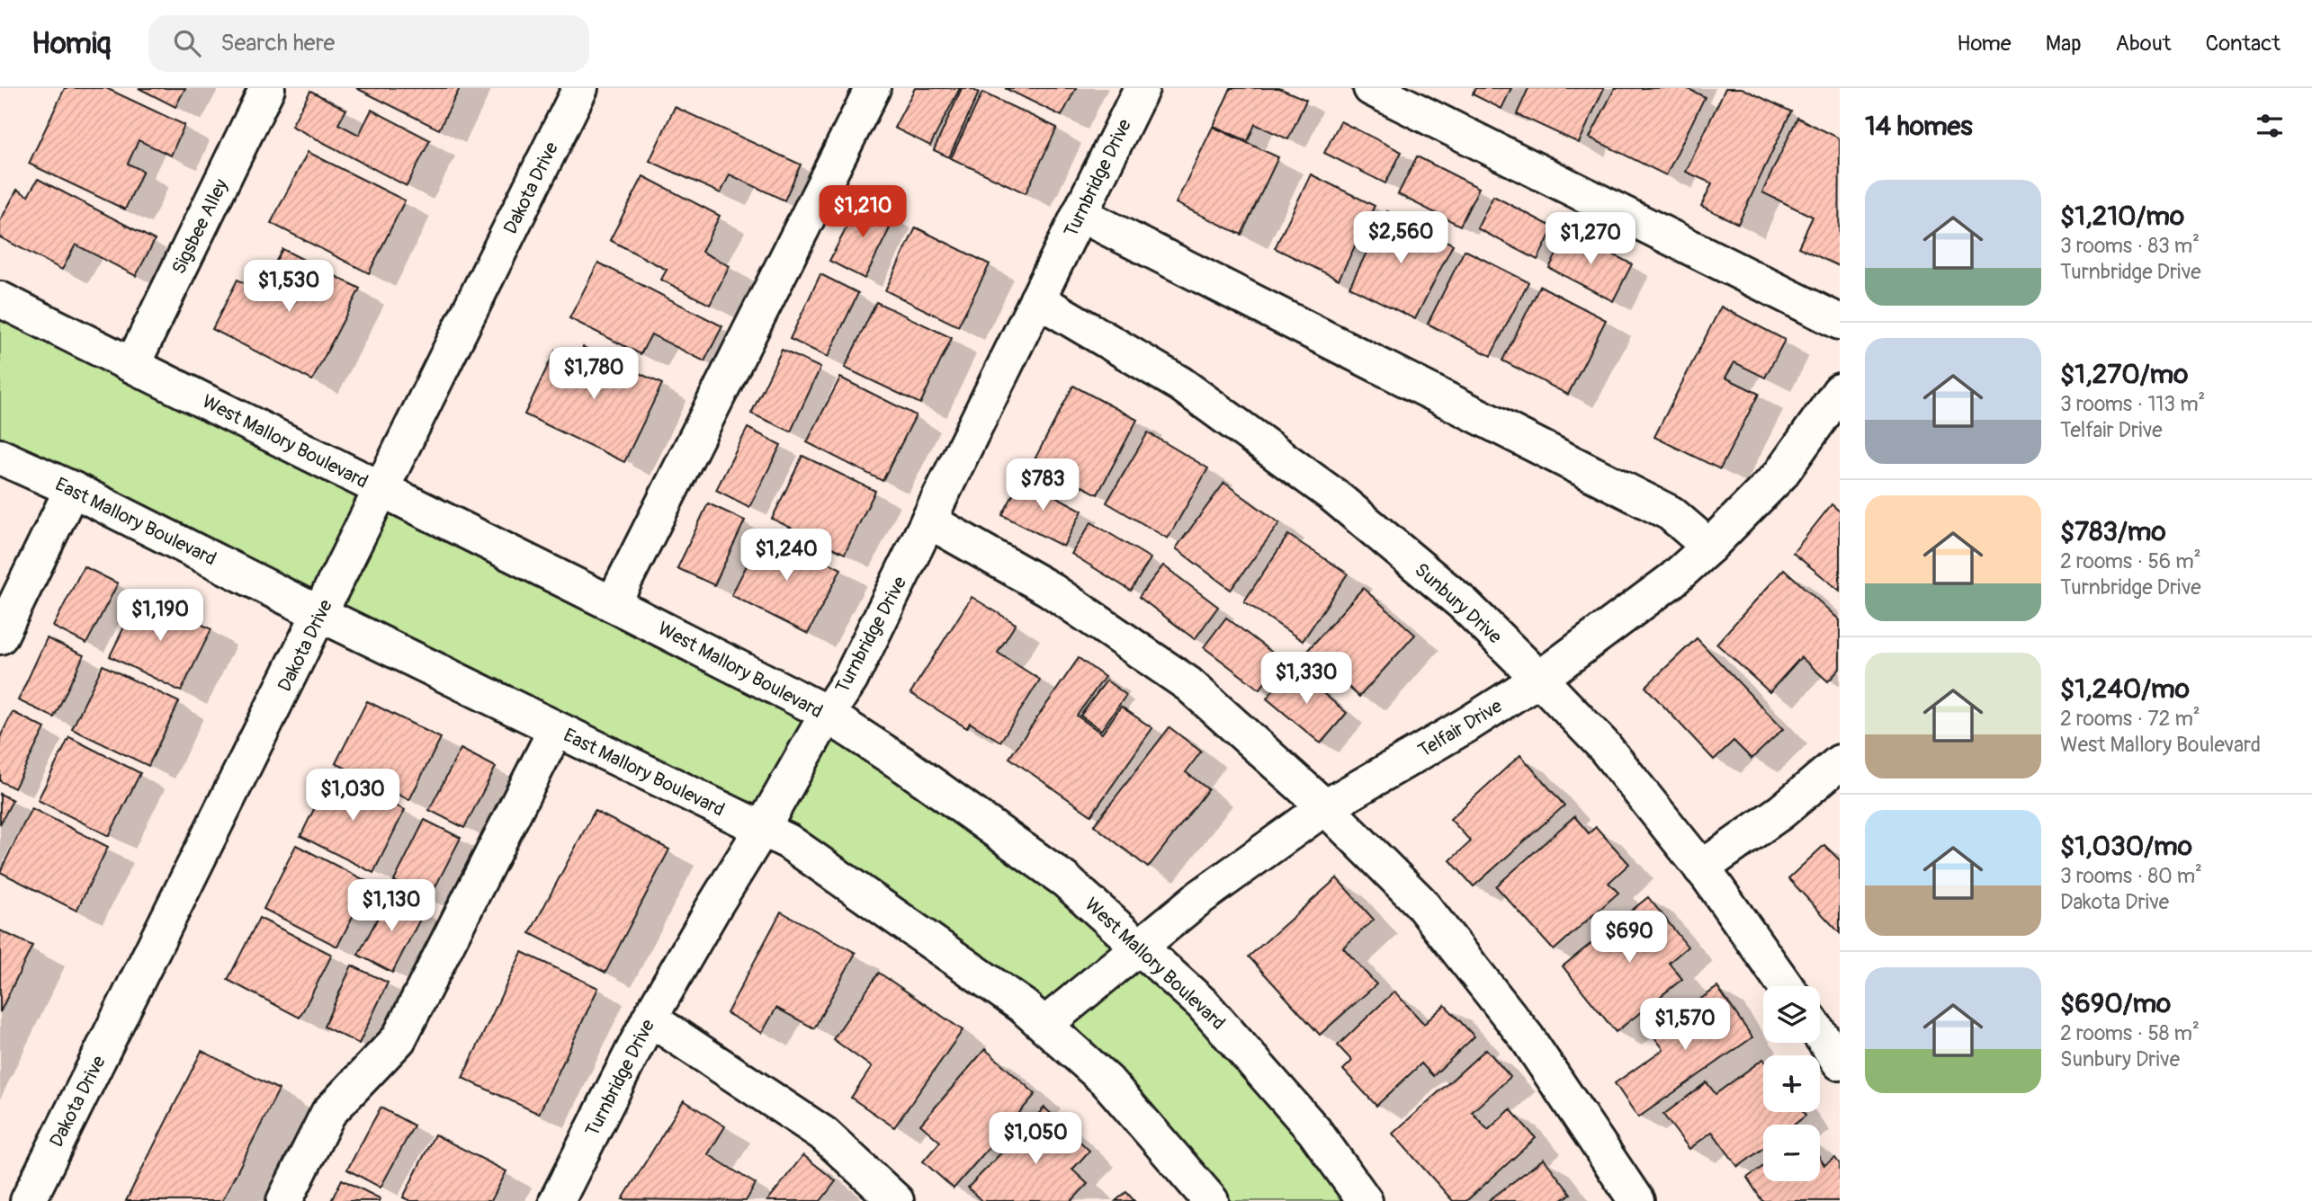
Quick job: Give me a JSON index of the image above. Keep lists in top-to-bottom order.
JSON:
{
  "streets": {
    "street": [
      "Turnbridge Drive",
      "Dakota Drive",
      "Sigsbee Alley",
      "West Mallory Boulevard",
      "East Mallory Boulevard",
      "Sunbury Drive",
      "Telfair Drive"
    ]
  },
  "crossings": [
    ["Turnbridge Drive", "West Mallory Boulevard"],
    ["Turnbridge Drive", "East Mallory Boulevard"],
    ["Turnbridge Drive", "Sunbury Drive"],
    ["Dakota Drive", "West Mallory Boulevard"],
    ["Dakota Drive", "East Mallory Boulevard"],
    ["Sigsbee Alley", "West Mallory Boulevard"],
    ["West Mallory Boulevard", "Telfair Drive"],
    ["East Mallory Boulevard", "Telfair Drive"],
    ["Sunbury Drive", "Telfair Drive"]
  ],
  "page": {
    "header": "Homiq",
    "search": "Search here",
    "nav": [
      "Home",
      "Map",
      "About",
      "Contact"
    ],
    "heading": "14 homes",
    "list": [
      {
        "name": "$1,210/mo",
        "note": "3 rooms · 83 m² · Turnbridge Drive"
      },
      {
        "name": "$1,270/mo",
        "note": "3 rooms · 113 m² · Telfair Drive"
      },
      {
        "name": "$783/mo",
        "note": "2 rooms · 56 m² · Turnbridge Drive"
      },
      {
        "name": "$1,240/mo",
        "note": "2 rooms · 72 m² · West Mallory Boulevard"
      },
      {
        "name": "$1,030/mo",
        "note": "3 rooms · 80 m² · Dakota Drive"
      },
      {
        "name": "$690/mo",
        "note": "2 rooms · 58 m² · Sunbury Drive"
      }
    ],
    "price": [
      "$1,210",
      "$2,560",
      "$1,270",
      "$1,530",
      "$1,780",
      "$783",
      "$1,240",
      "$1,190",
      "$1,330",
      "$1,030",
      "$1,130",
      "$690",
      "$1,570",
      "$1,050"
    ],
    "map_buttons": ["+", "−"]
  }
}
